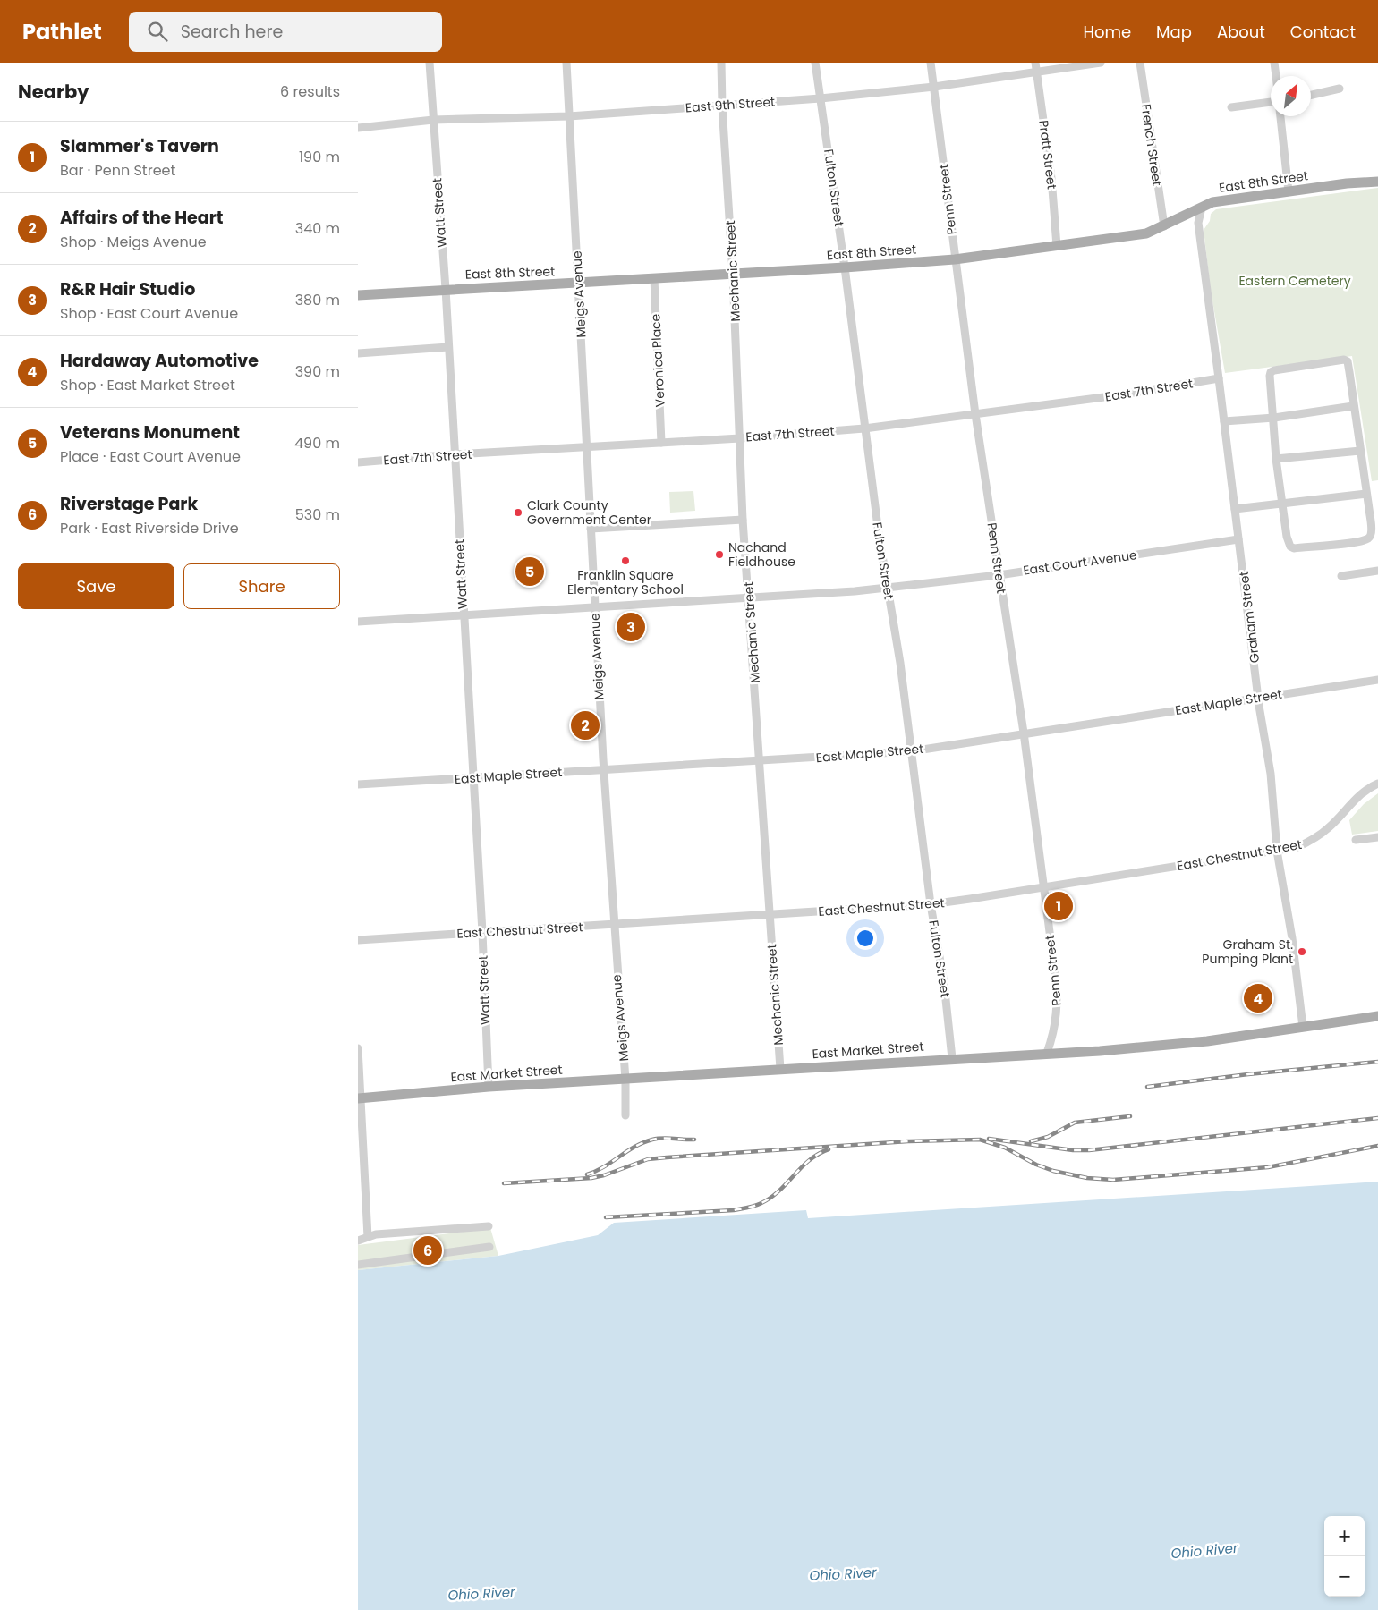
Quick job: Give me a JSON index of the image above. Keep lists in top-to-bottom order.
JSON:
{
  "streets": {
    "main road": ["East 8th Street", "East Market Street"],
    "street": [
      "East 9th Street",
      "French Street",
      "Pratt Street",
      "Fulton Street",
      "Penn Street",
      "Watt Street",
      "Mechanic Street",
      "Meigs Avenue",
      "Veronica Place",
      "East 7th Street",
      "East Court Avenue",
      "Graham Street",
      "East Maple Street",
      "East Chestnut Street"
    ]
  },
  "crossings": [
    ["East 9th Street", "Pratt Street"],
    ["East 9th Street", "Fulton Street"],
    ["East 9th Street", "Penn Street"],
    ["East 9th Street", "Watt Street"],
    ["East 9th Street", "Mechanic Street"],
    ["East 9th Street", "Meigs Avenue"],
    ["French Street", "East 8th Street"],
    ["Pratt Street", "East 8th Street"],
    ["East 8th Street", "Fulton Street"],
    ["East 8th Street", "Penn Street"],
    ["East 8th Street", "Watt Street"],
    ["East 8th Street", "Mechanic Street"],
    ["East 8th Street", "Meigs Avenue"],
    ["East 8th Street", "Veronica Place"],
    ["East 8th Street", "Graham Street"],
    ["Fulton Street", "East 7th Street"],
    ["Fulton Street", "East Court Avenue"],
    ["Fulton Street", "East Maple Street"],
    ["Fulton Street", "East Chestnut Street"],
    ["Fulton Street", "East Market Street"],
    ["Penn Street", "East 7th Street"],
    ["Penn Street", "East Court Avenue"],
    ["Penn Street", "East Maple Street"],
    ["Penn Street", "East Chestnut Street"],
    ["Penn Street", "East Market Street"],
    ["Watt Street", "East 7th Street"],
    ["Watt Street", "East Court Avenue"],
    ["Watt Street", "East Maple Street"],
    ["Watt Street", "East Chestnut Street"],
    ["Watt Street", "East Market Street"],
    ["Mechanic Street", "East 7th Street"],
    ["Mechanic Street", "East Court Avenue"],
    ["Mechanic Street", "East Maple Street"],
    ["Mechanic Street", "East Chestnut Street"],
    ["Mechanic Street", "East Market Street"],
    ["Meigs Avenue", "East 7th Street"],
    ["Meigs Avenue", "East Court Avenue"],
    ["Meigs Avenue", "East Maple Street"],
    ["Meigs Avenue", "East Chestnut Street"],
    ["Meigs Avenue", "East Market Street"],
    ["Veronica Place", "East 7th Street"],
    ["East 7th Street", "Graham Street"],
    ["East Court Avenue", "Graham Street"],
    ["Graham Street", "East Maple Street"],
    ["Graham Street", "East Chestnut Street"],
    ["Graham Street", "East Market Street"]
  ],
  "water": ["Ohio River"],
  "parks": ["Eastern Cemetery"],
  "places": [
    "Clark County Government Center",
    "Nachand Fieldhouse",
    "Franklin Square Elementary School",
    "Graham St. Pumping Plant"
  ],
  "north": "top right",
  "page": {
    "header": "Pathlet",
    "search": "Search here",
    "nav": [
      "Home",
      "Map",
      "About",
      "Contact"
    ],
    "heading": ["Nearby", "6 results"],
    "list": [
      {
        "mark": "1",
        "name": "Slammer's Tavern",
        "note": "Bar · Penn Street",
        "value": "190 m"
      },
      {
        "mark": "2",
        "name": "Affairs of the Heart",
        "note": "Shop · Meigs Avenue",
        "value": "340 m"
      },
      {
        "mark": "3",
        "name": "R&R Hair Studio",
        "note": "Shop · East Court Avenue",
        "value": "380 m"
      },
      {
        "mark": "4",
        "name": "Hardaway Automotive",
        "note": "Shop · East Market Street",
        "value": "390 m"
      },
      {
        "mark": "5",
        "name": "Veterans Monument",
        "note": "Place · East Court Avenue",
        "value": "490 m"
      },
      {
        "mark": "6",
        "name": "Riverstage Park",
        "note": "Park · East Riverside Drive",
        "value": "530 m"
      }
    ],
    "buttons": ["Save", "Share"],
    "pins": [
      "5",
      "3",
      "2",
      "1",
      "4",
      "6"
    ],
    "map_buttons": ["+", "−"]
  }
}
